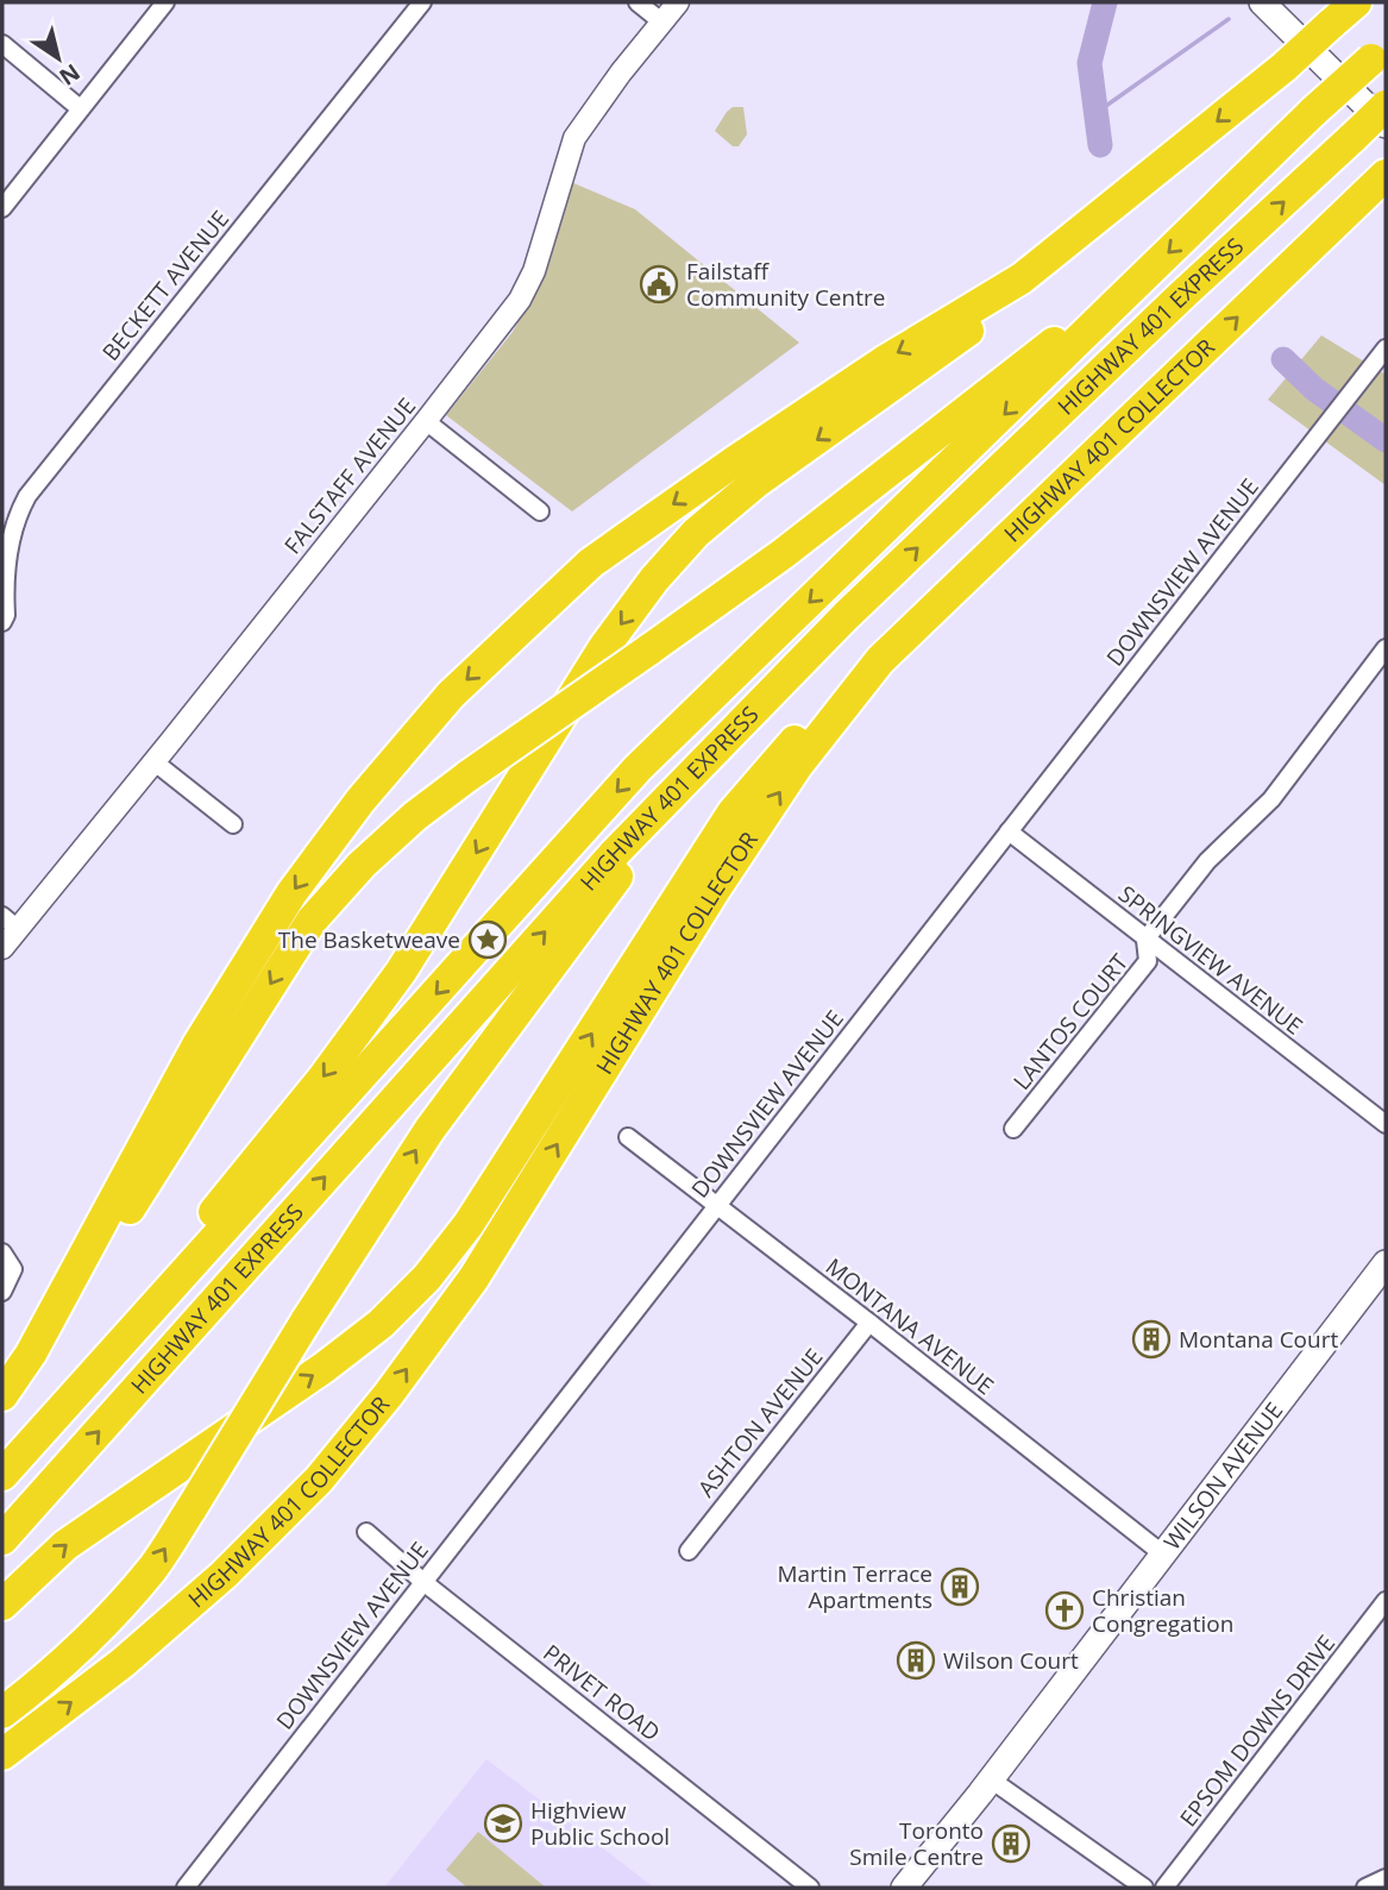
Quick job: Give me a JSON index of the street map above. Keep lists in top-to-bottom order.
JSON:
{
  "streets": {
    "highway": ["HIGHWAY 401 EXPRESS", "HIGHWAY 401 COLLECTOR"],
    "main road": ["WILSON AVENUE"],
    "street": [
      "BECKETT AVENUE",
      "FALSTAFF AVENUE",
      "DOWNSVIEW AVENUE",
      "SPRINGVIEW AVENUE",
      "LANTOS COURT",
      "MONTANA AVENUE",
      "ASHTON AVENUE",
      "PRIVET ROAD",
      "EPSOM DOWNS DRIVE"
    ]
  },
  "crossings": [
    ["DOWNSVIEW AVENUE", "SPRINGVIEW AVENUE"],
    ["DOWNSVIEW AVENUE", "MONTANA AVENUE"],
    ["DOWNSVIEW AVENUE", "PRIVET ROAD"],
    ["SPRINGVIEW AVENUE", "LANTOS COURT"],
    ["MONTANA AVENUE", "ASHTON AVENUE"],
    ["MONTANA AVENUE", "WILSON AVENUE"]
  ],
  "places": {
    "public building": ["Failstaff Community Centre"],
    "place": ["The Basketweave"],
    "building": [
      "Montana Court",
      "Martin Terrace Apartments",
      "Wilson Court",
      "Toronto Smile Centre"
    ],
    "church": ["Christian Congregation"],
    "school or university": ["Highview Public School"]
  },
  "north": "bottom right"
}
